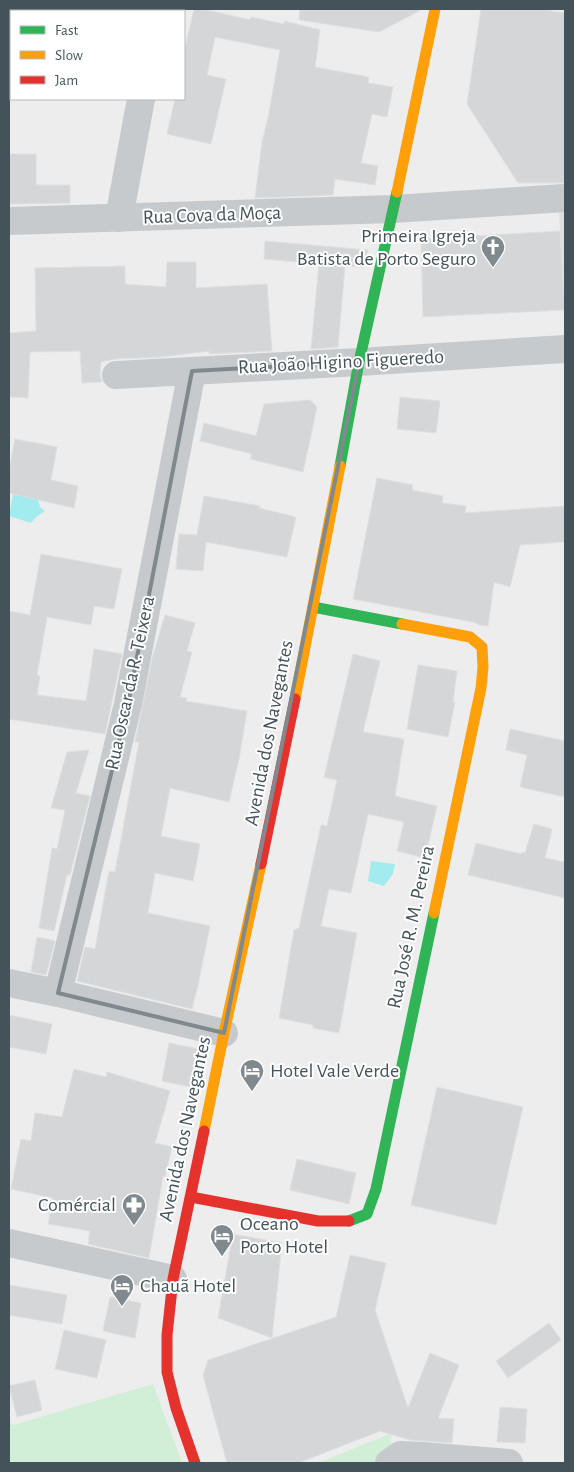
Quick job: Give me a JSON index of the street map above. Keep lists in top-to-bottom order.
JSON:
{
  "streets": {
    "main road": ["Avenida dos Navegantes", "Rua José R. M. Pereira"],
    "street": ["Rua Cova da Moça", "Rua João Higino Figueredo", "Rua Oscar da R. Teixera"]
  },
  "crossings": [
    ["Rua Cova da Moça", "Avenida dos Navegantes"],
    ["Rua João Higino Figueredo", "Rua Oscar da R. Teixera"],
    ["Rua João Higino Figueredo", "Avenida dos Navegantes"],
    ["Avenida dos Navegantes", "Rua José R. M. Pereira"]
  ],
  "places": {
    "church": ["Primeira Igreja Batista de Porto Seguro"],
    "hotel": ["Hotel Vale Verde", "Oceano Porto Hotel", "Chauã Hotel"],
    "pharmacy": ["Comércial"]
  },
  "legend": ["Fast", "Slow", "Jam"]
}
